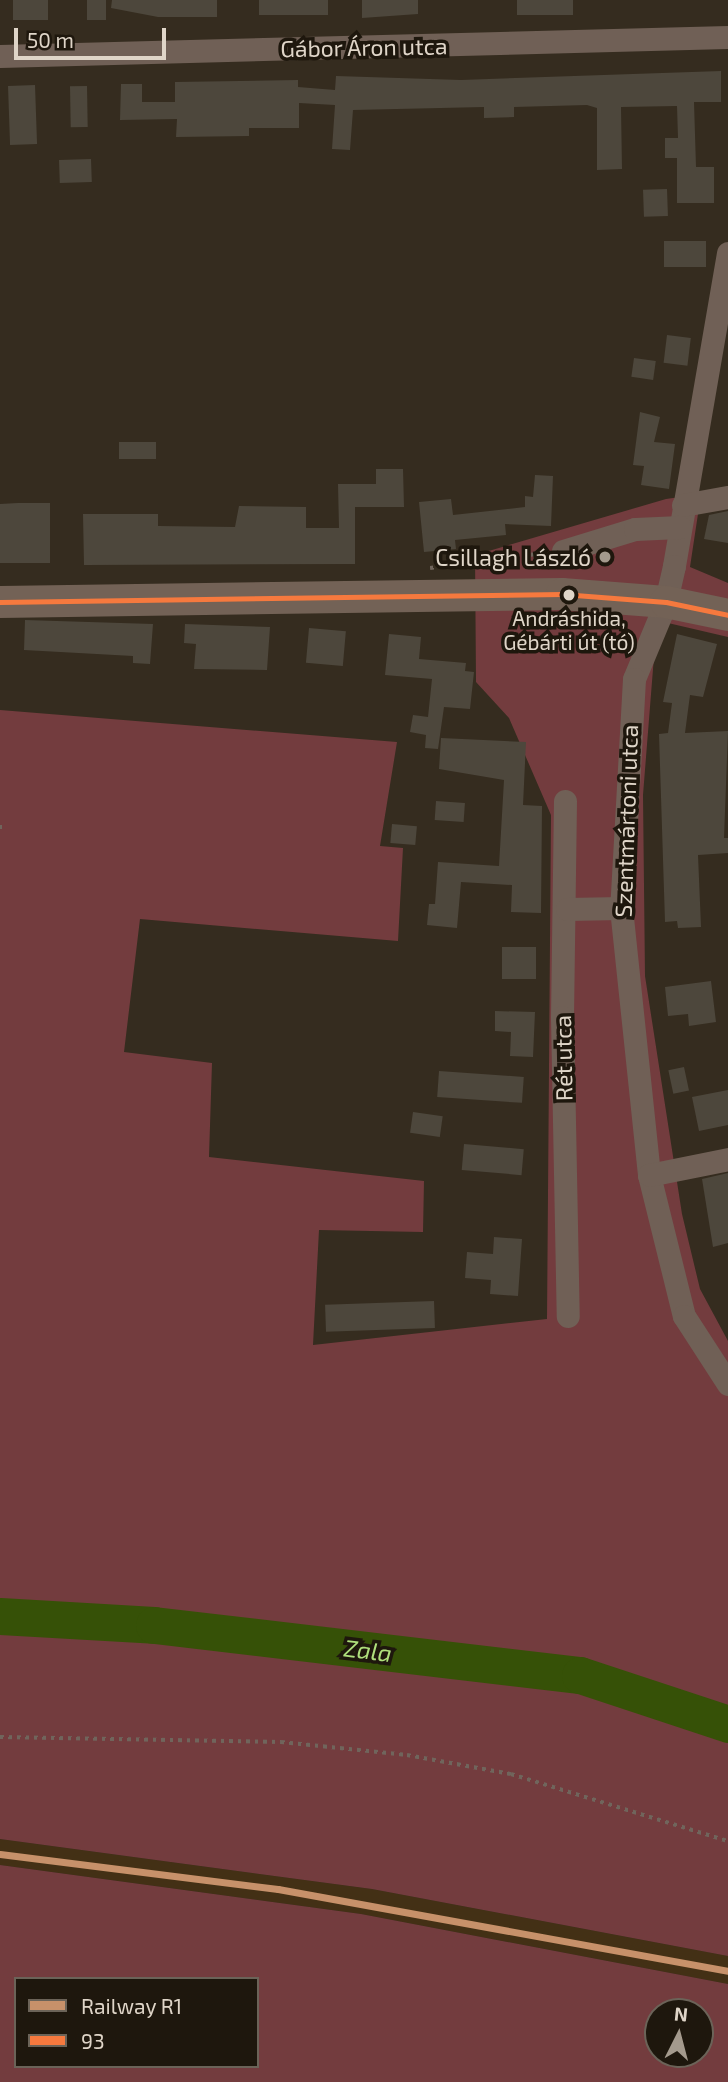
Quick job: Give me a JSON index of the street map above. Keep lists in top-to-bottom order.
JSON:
{
  "streets": {
    "street": ["Gábor Áron utca", "Szentmártoni utca", "Rét utca"]
  },
  "water": ["Zala"],
  "places": ["Csillagh László", "Andráshida, Gébárti út (tó)"],
  "lines": ["transit line 93", "rail line R1"],
  "legend": ["Railway R1", "93"],
  "scale_bar": "50 m",
  "north": "top"
}
